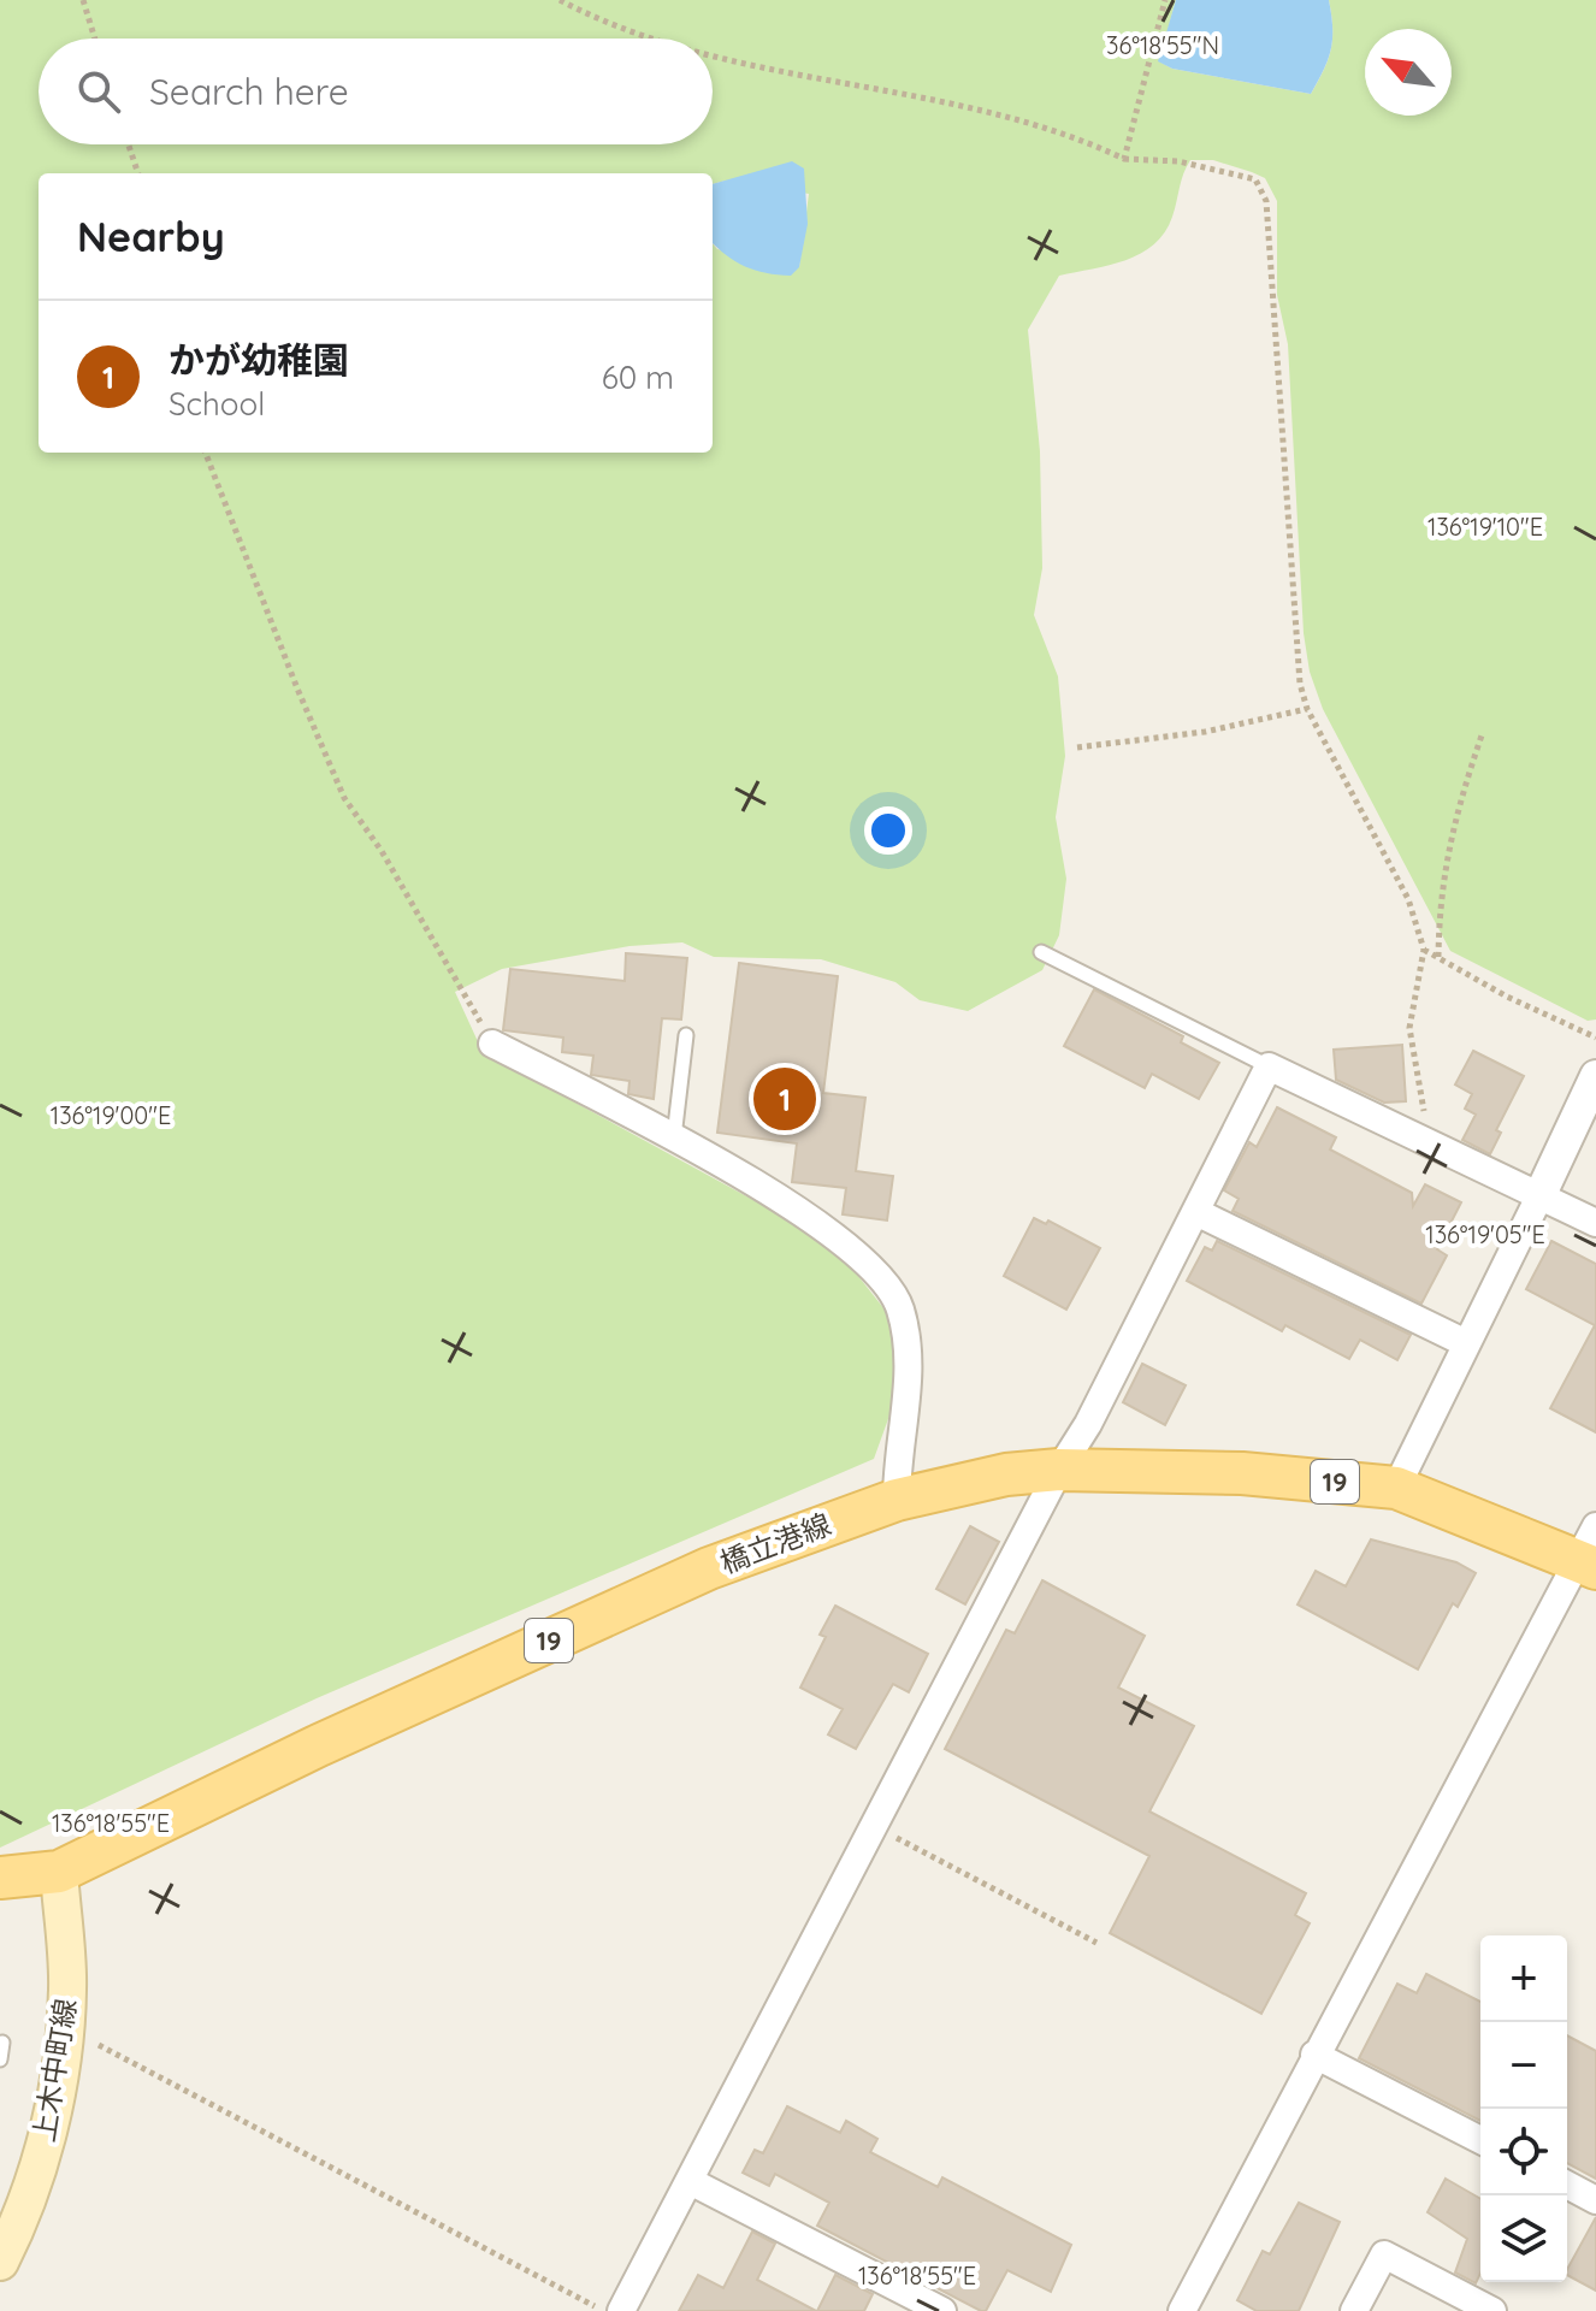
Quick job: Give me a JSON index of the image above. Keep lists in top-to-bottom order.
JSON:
{
  "streets": {
    "main road": ["19", "橋立港線", "上木中町線"]
  },
  "crossings": [
    ["橋立港線", "上木中町線"]
  ],
  "north": "top left",
  "page": {
    "search": "Search here",
    "heading": "Nearby",
    "list": [
      {
        "mark": "1",
        "name": "かが幼稚園",
        "note": "School",
        "value": "60 m"
      }
    ],
    "pins": "1",
    "map_buttons": ["+", "−"]
  },
  "coordinates": [
    "36°18'55\"N",
    "136°19'10\"E",
    "136°19'00\"E",
    "136°19'05\"E",
    "136°18'55\"E"
  ]
}
